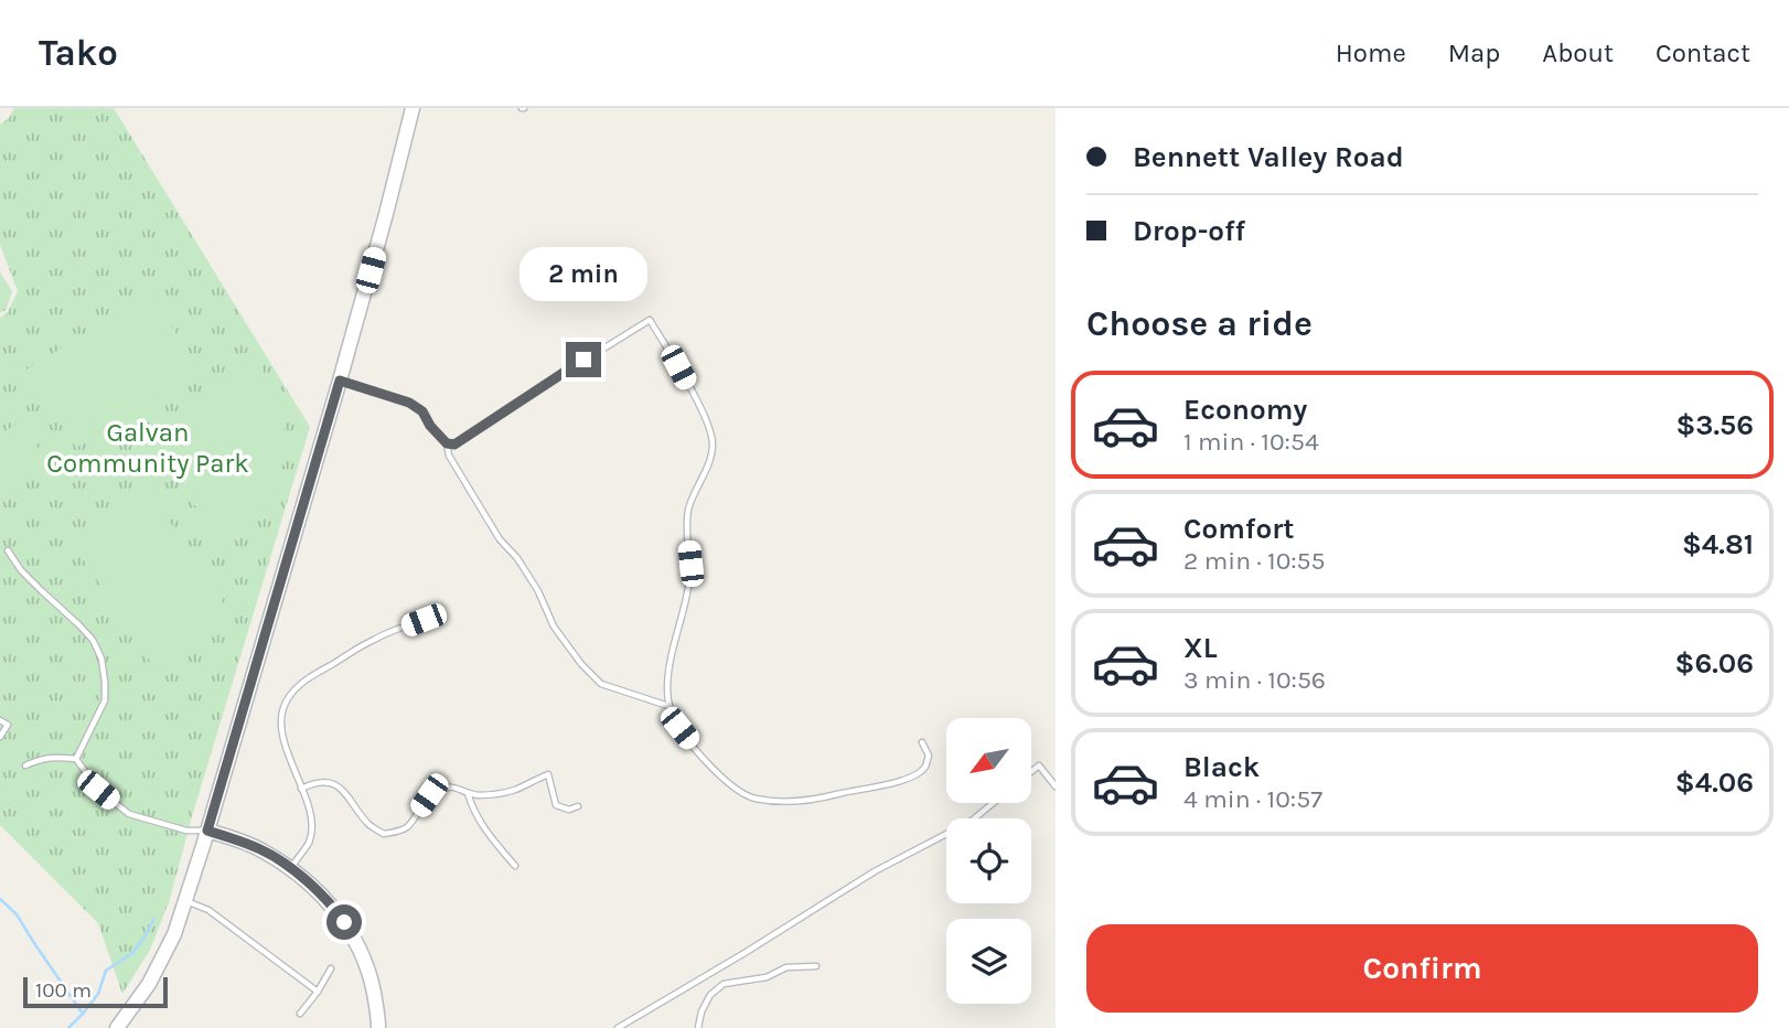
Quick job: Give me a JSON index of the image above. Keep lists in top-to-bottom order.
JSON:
{
  "parks": ["Galvan Community Park"],
  "scale_bar": "100 m",
  "north": "bottom left",
  "page": {
    "header": "Tako",
    "nav": [
      "Home",
      "Map",
      "About",
      "Contact"
    ],
    "banner": ["Bennett Valley Road", "Drop-off"],
    "bubble": "2 min",
    "heading": "Choose a ride",
    "list": [
      {
        "name": "Economy",
        "note": "1 min · 10:54",
        "value": "$3.56"
      },
      {
        "name": "Comfort",
        "note": "2 min · 10:55",
        "value": "$4.81"
      },
      {
        "name": "XL",
        "note": "3 min · 10:56",
        "value": "$6.06"
      },
      {
        "name": "Black",
        "note": "4 min · 10:57",
        "value": "$4.06"
      }
    ],
    "buttons": "Confirm",
    "scale": "100 m"
  }
}
